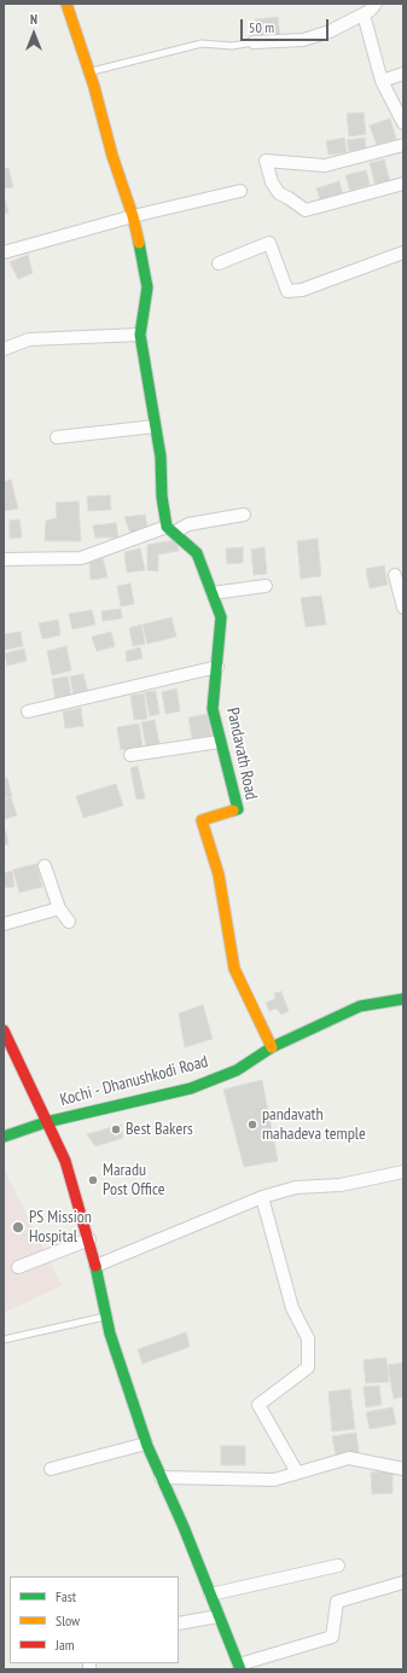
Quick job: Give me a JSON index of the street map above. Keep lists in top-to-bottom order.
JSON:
{
  "streets": {
    "main road": ["Pandavath Road", "Kochi - Dhanushkodi Road"]
  },
  "crossings": [
    ["Pandavath Road", "Kochi - Dhanushkodi Road"]
  ],
  "places": [
    "pandavath mahadeva temple",
    "Best Bakers",
    "Maradu Post Office",
    "PS Mission Hospital"
  ],
  "legend": ["Fast", "Slow", "Jam"],
  "scale_bar": "50 m",
  "north": "top"
}
